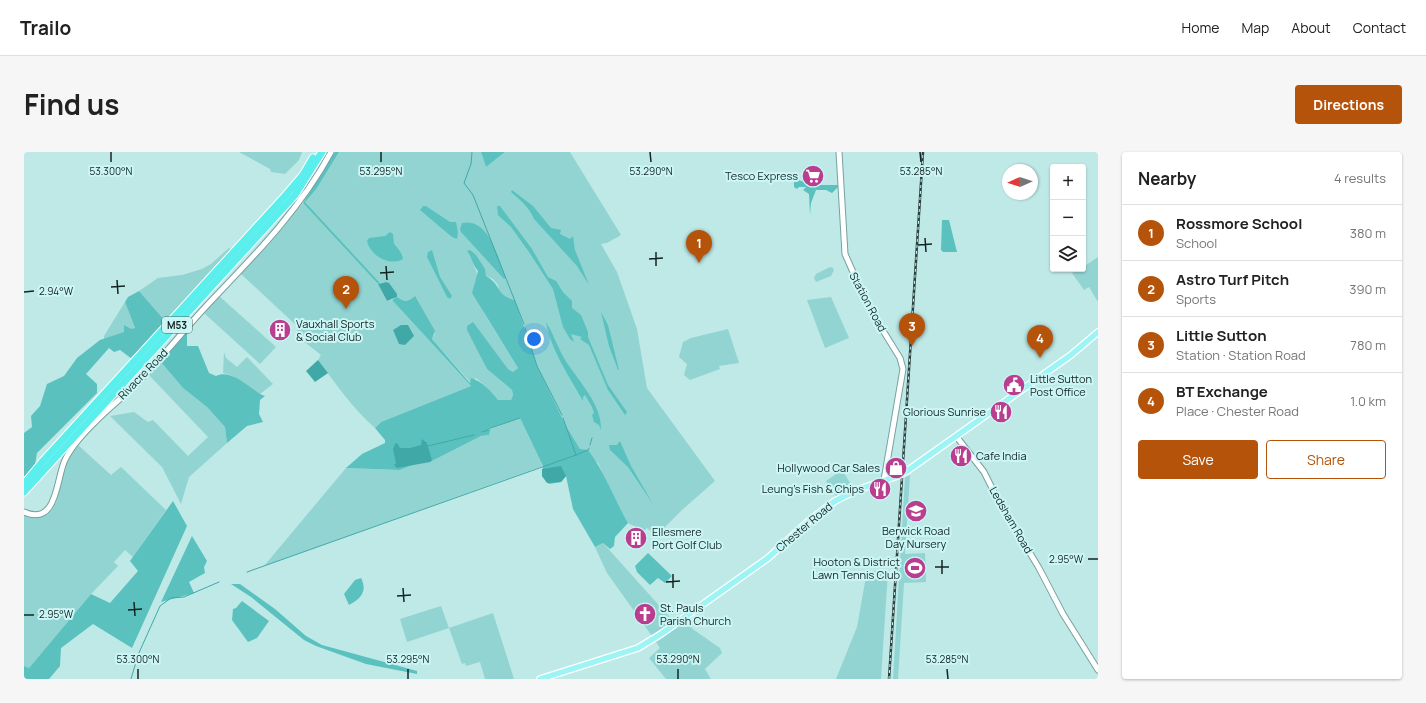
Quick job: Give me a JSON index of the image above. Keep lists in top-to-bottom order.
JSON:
{
  "streets": {
    "highway": ["M53"],
    "main road": [
      "Station Road",
      "Rivacre Road",
      "Ledsham Road",
      "Chester Road"
    ]
  },
  "crossings": [
    ["Station Road", "Chester Road"],
    ["Ledsham Road", "Chester Road"]
  ],
  "places": {
    "supermarket": ["Tesco Express"],
    "building": ["Vauxhall Sports & Social Club", "Ellesmere Port Golf Club"],
    "public building": ["Little Sutton Post Office"],
    "restaurant": ["Glorious Sunrise", "Cafe India", "Leung's Fish & Chips"],
    "shop": ["Hollywood Car Sales"],
    "school or university": ["Berwick Road Day Nursery"],
    "sports": ["Hooton & District Lawn Tennis Club"],
    "church": ["St. Pauls Parish Church"]
  },
  "north": "left",
  "page": {
    "header": "Trailo",
    "nav": [
      "Home",
      "Map",
      "About",
      "Contact"
    ],
    "title": "Find us",
    "buttons": [
      "Directions",
      ["Save", "Share"]
    ],
    "heading": ["Nearby", "4 results"],
    "map_buttons": ["+", "−"],
    "list": [
      {
        "mark": "1",
        "name": "Rossmore School",
        "note": "School",
        "value": "380 m"
      },
      {
        "mark": "2",
        "name": "Astro Turf Pitch",
        "note": "Sports",
        "value": "390 m"
      },
      {
        "mark": "3",
        "name": "Little Sutton",
        "note": "Station · Station Road",
        "value": "780 m"
      },
      {
        "mark": "4",
        "name": "BT Exchange",
        "note": "Place · Chester Road",
        "value": "1.0 km"
      }
    ],
    "pins": [
      "1",
      "2",
      "3",
      "4"
    ]
  },
  "coordinates": [
    "53.300°N",
    "53.295°N",
    "53.290°N",
    "53.285°N",
    "2.94°W",
    "2.95°W"
  ]
}
